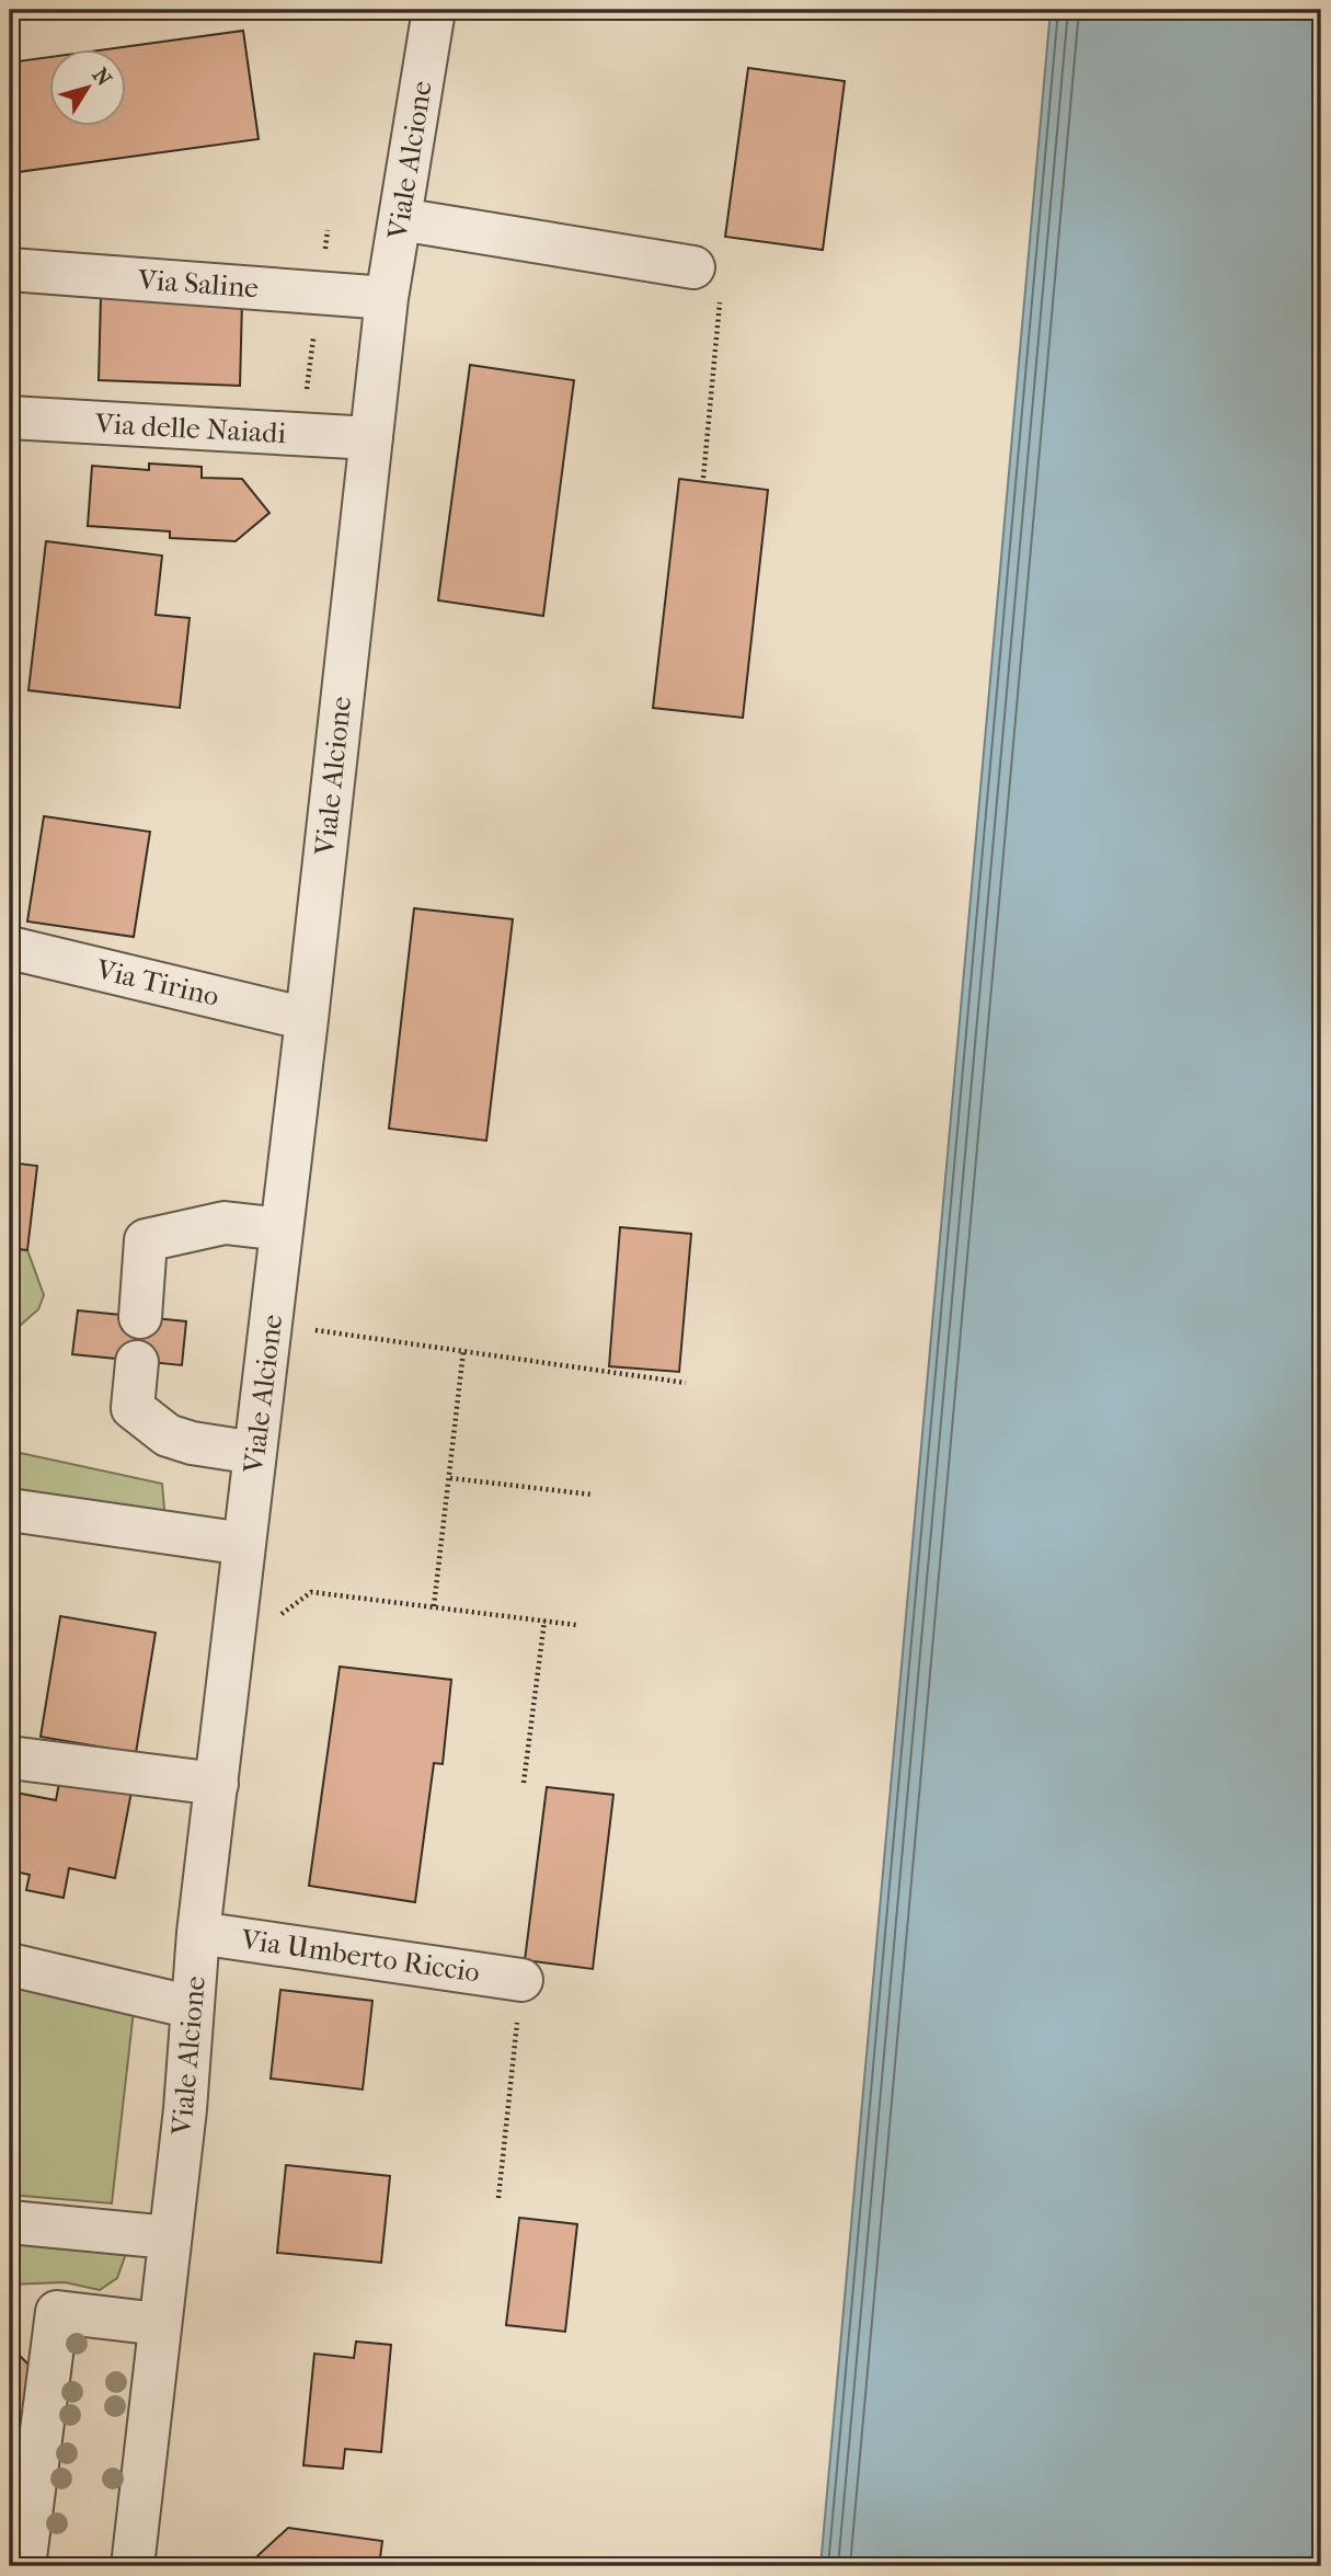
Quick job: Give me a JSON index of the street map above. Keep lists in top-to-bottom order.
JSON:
{
  "streets": {
    "street": [
      "Viale Alcione",
      "Via Saline",
      "Via delle Naiadi",
      "Via Tirino",
      "Via Umberto Riccio"
    ]
  },
  "crossings": [
    ["Viale Alcione", "Via Saline"],
    ["Viale Alcione", "Via delle Naiadi"],
    ["Viale Alcione", "Via Tirino"],
    ["Viale Alcione", "Via Umberto Riccio"]
  ],
  "north": "top right"
}
